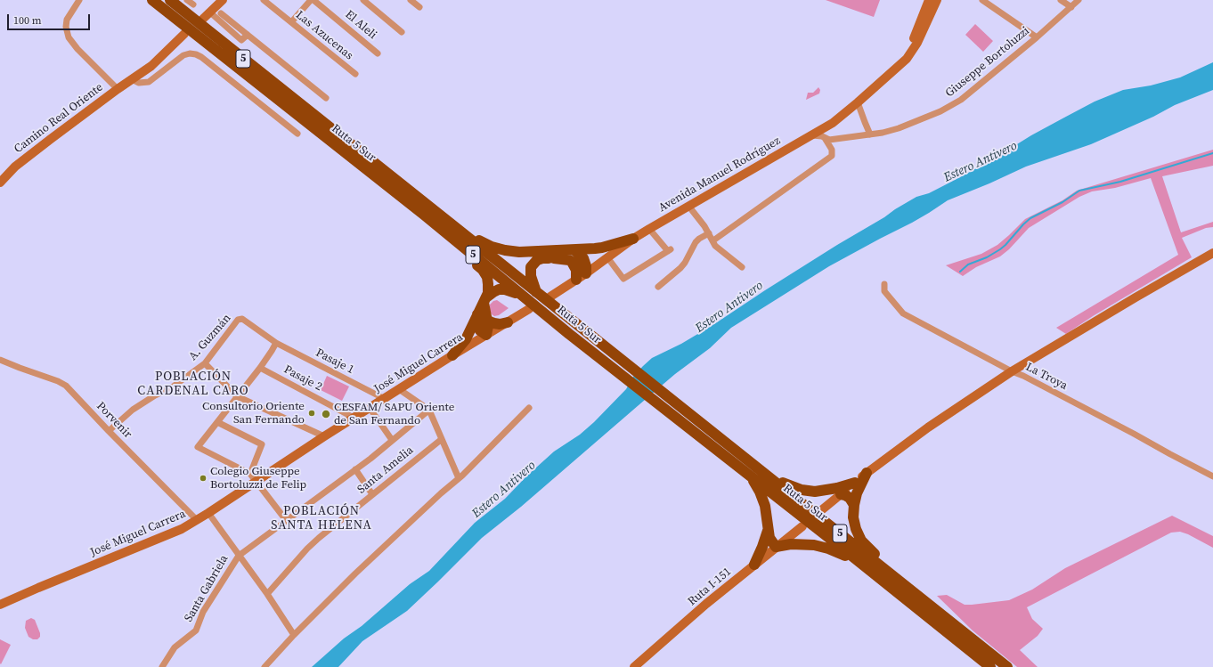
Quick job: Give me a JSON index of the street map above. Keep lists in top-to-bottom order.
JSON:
{
  "streets": {
    "highway": ["5", "Ruta 5 Sur"],
    "street": [
      "El Aleli",
      "Las Azucenas",
      "Giuseppe Bortoluzzi",
      "Camino Real Oriente",
      "Avenida Manuel Rodríguez",
      "A. Guzmán",
      "Pasaje 1",
      "José Miguel Carrera",
      "La Troya",
      "Pasaje 2",
      "Porvenir",
      "Santa Amelia",
      "Ruta I-151",
      "Santa Gabriela"
    ]
  },
  "crossings": [
    ["Giuseppe Bortoluzzi", "Avenida Manuel Rodríguez"],
    ["A. Guzmán", "Pasaje 1"],
    ["A. Guzmán", "Porvenir"],
    ["Pasaje 1", "José Miguel Carrera"],
    ["José Miguel Carrera", "Pasaje 2"],
    ["José Miguel Carrera", "Porvenir"]
  ],
  "districts": ["POBLACIÓN CARDENAL CARO", "POBLACIÓN SANTA HELENA"],
  "water": ["Estero Antivero"],
  "places": ["Consultorio Oriente San Fernando", "CESFAM/ SAPU Oriente de San Fernando", "Colegio Giuseppe Bortoluzzi de Felip"],
  "scale_bar": "100 m"
}
